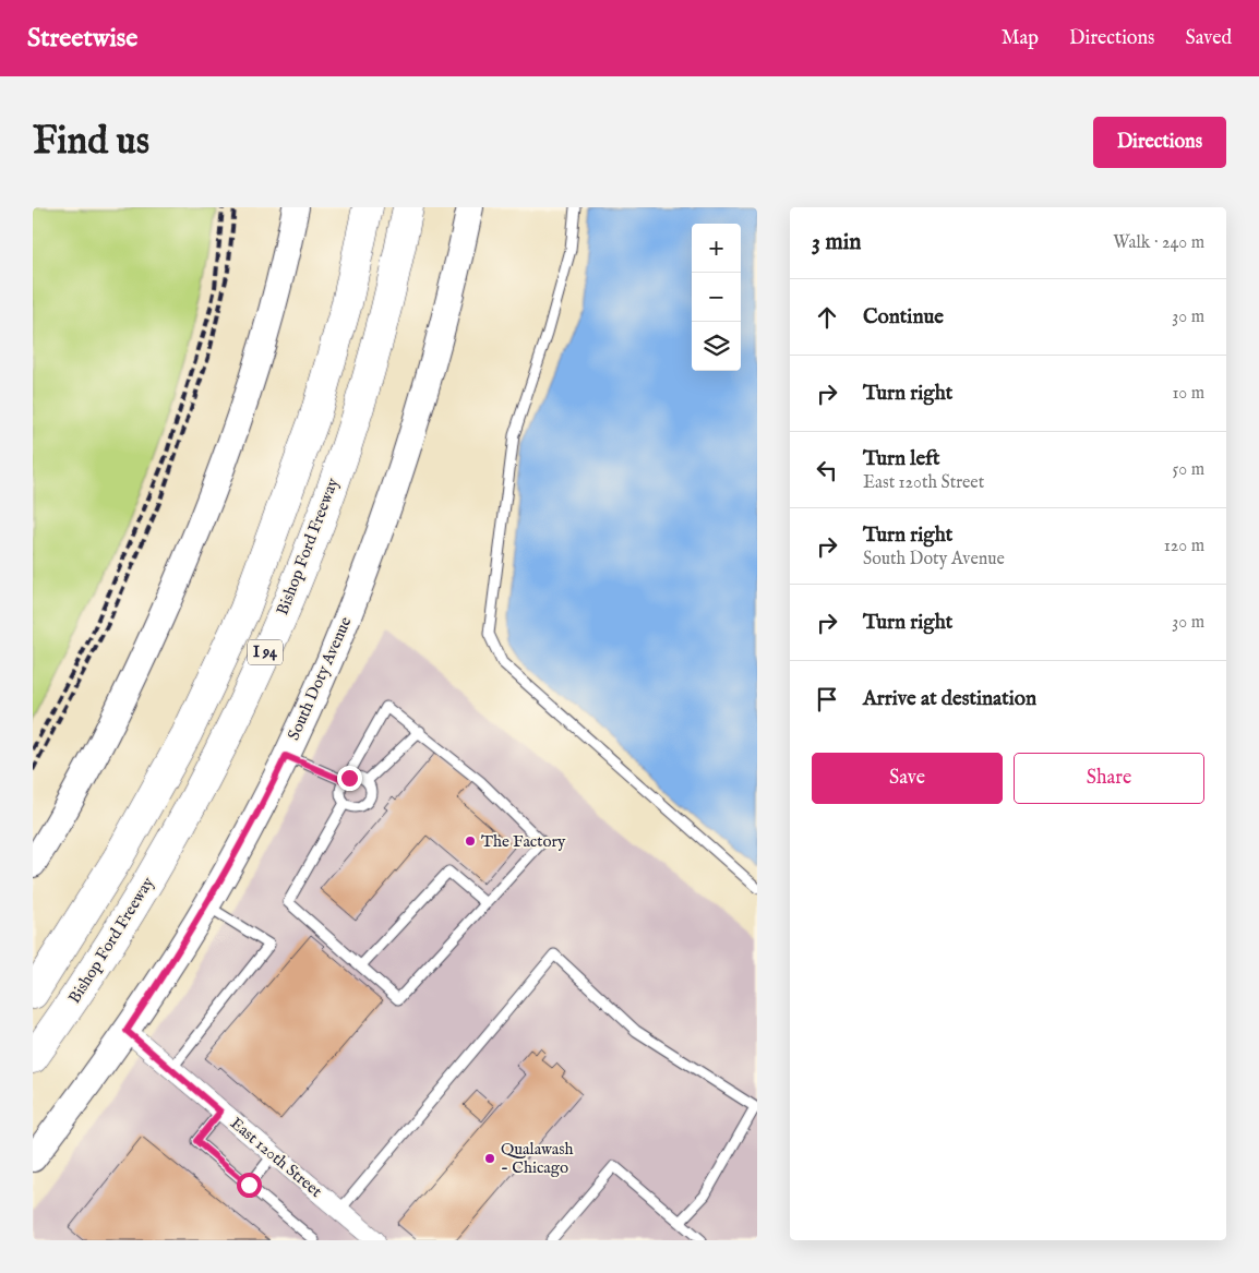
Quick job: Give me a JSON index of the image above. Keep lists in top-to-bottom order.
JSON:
{
  "streets": {
    "highway": ["Bishop Ford Freeway", "I 94"],
    "street": ["South Doty Avenue", "East 120th Street"]
  },
  "crossings": [
    ["South Doty Avenue", "East 120th Street"]
  ],
  "places": ["The Factory", "Qualawash - Chicago"],
  "page": {
    "header": "Streetwise",
    "nav": ["Map", "Directions", "Saved"],
    "buttons": [
      "Directions",
      ["Save", "Share"]
    ],
    "title": "Find us",
    "heading": ["3 min", "Walk · 240 m"],
    "map_buttons": ["+", "−"],
    "list": [
      ["Continue", "30 m"],
      ["Turn right", "10 m"],
      ["Turn left", "East 120th Street", "50 m"],
      ["Turn right", "South Doty Avenue", "120 m"],
      ["Turn right", "30 m"],
      "Arrive at destination"
    ]
  }
}
